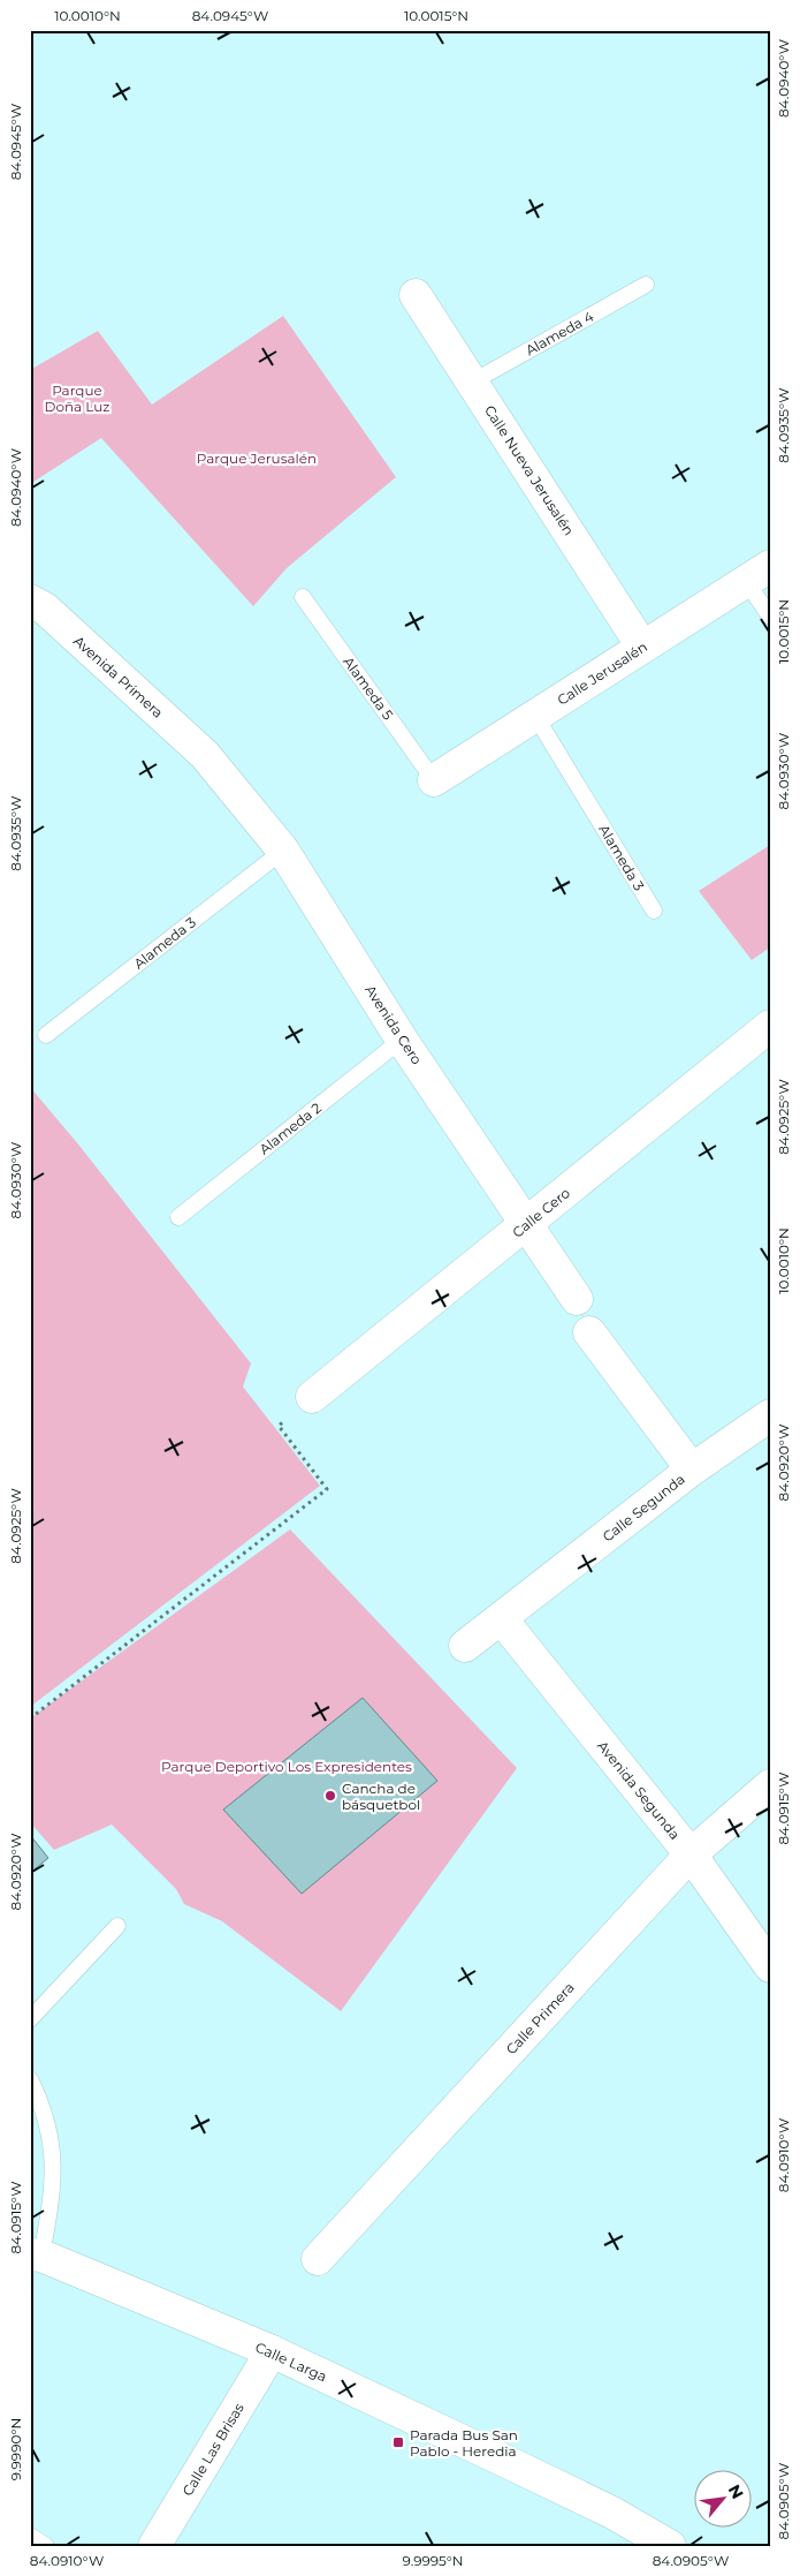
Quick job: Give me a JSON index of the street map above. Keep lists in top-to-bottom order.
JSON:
{
  "streets": {
    "street": [
      "Calle Nueva Jerusalén",
      "Calle Jerusalén",
      "Avenida Primera",
      "Avenida Cero",
      "Calle Cero",
      "Calle Segunda",
      "Avenida Segunda",
      "Calle Primera",
      "Calle Larga",
      "Calle Las Brisas"
    ],
    "lane": [
      "Alameda 4",
      "Alameda 5",
      "Alameda 3",
      "Alameda 2"
    ]
  },
  "crossings": [
    ["Alameda 4", "Calle Nueva Jerusalén"],
    ["Calle Nueva Jerusalén", "Calle Jerusalén"],
    ["Calle Jerusalén", "Alameda 5"],
    ["Calle Jerusalén", "Alameda 3"],
    ["Avenida Primera", "Avenida Cero"],
    ["Alameda 3", "Avenida Cero"],
    ["Avenida Cero", "Alameda 2"],
    ["Avenida Cero", "Calle Cero"],
    ["Calle Segunda", "Avenida Segunda"],
    ["Avenida Segunda", "Calle Primera"],
    ["Calle Larga", "Calle Las Brisas"]
  ],
  "parks": ["Parque Doña Luz", "Parque Jerusalén", "Parque Deportivo Los Expresidentes"],
  "places": {
    "other": ["Cancha de básquetbol"],
    "transit": ["Parada Bus San Pablo - Heredia"]
  },
  "north": "top right",
  "coordinates": [
    "10.0010°N",
    "84.0945°W",
    "10.0015°N",
    "84.0940°W",
    "84.0935°W",
    "84.0930°W",
    "84.0925°W",
    "84.0920°W",
    "84.0915°W",
    "84.0910°W",
    "9.9990°N",
    "84.0905°W",
    "9.9995°N"
  ]
}
